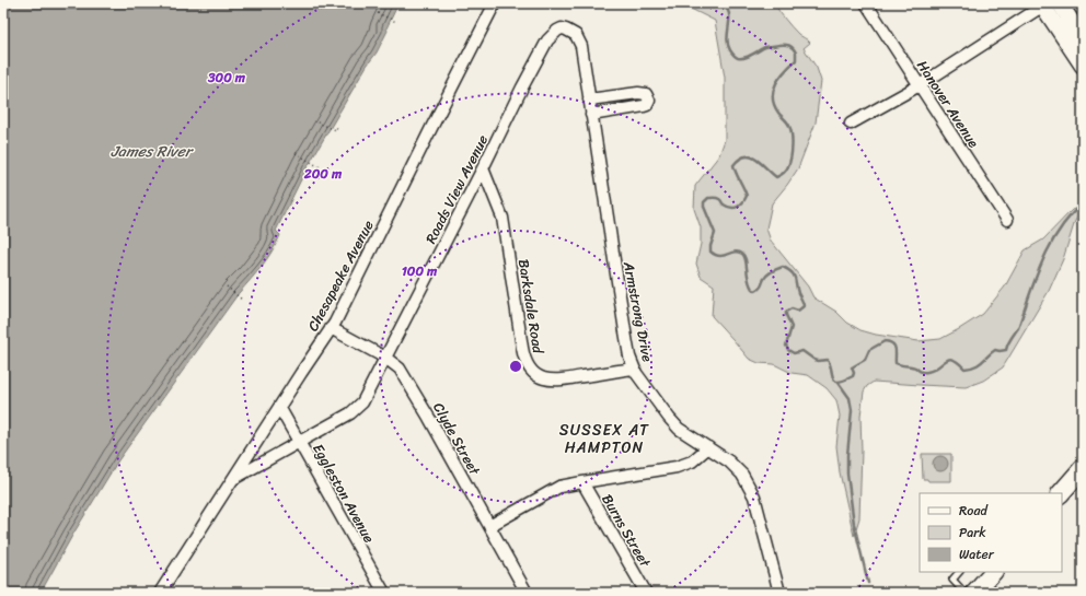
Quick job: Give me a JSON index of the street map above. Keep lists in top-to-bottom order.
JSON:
{
  "streets": {
    "street": [
      "Hanover Avenue",
      "Roads View Avenue",
      "Chesapeake Avenue",
      "Barksdale Road",
      "Armstrong Drive",
      "Clyde Street",
      "Eggleston Avenue",
      "Burns Street"
    ]
  },
  "crossings": [
    ["Roads View Avenue", "Chesapeake Avenue"],
    ["Roads View Avenue", "Barksdale Road"],
    ["Roads View Avenue", "Armstrong Drive"],
    ["Roads View Avenue", "Clyde Street"],
    ["Roads View Avenue", "Eggleston Avenue"],
    ["Chesapeake Avenue", "Clyde Street"],
    ["Chesapeake Avenue", "Eggleston Avenue"],
    ["Barksdale Road", "Armstrong Drive"]
  ],
  "districts": ["SUSSEX AT HAMPTON"],
  "water": ["James River"],
  "legend": ["Road", "Park", "Water"],
  "rings": ["300 m", "200 m", "100 m"]
}
